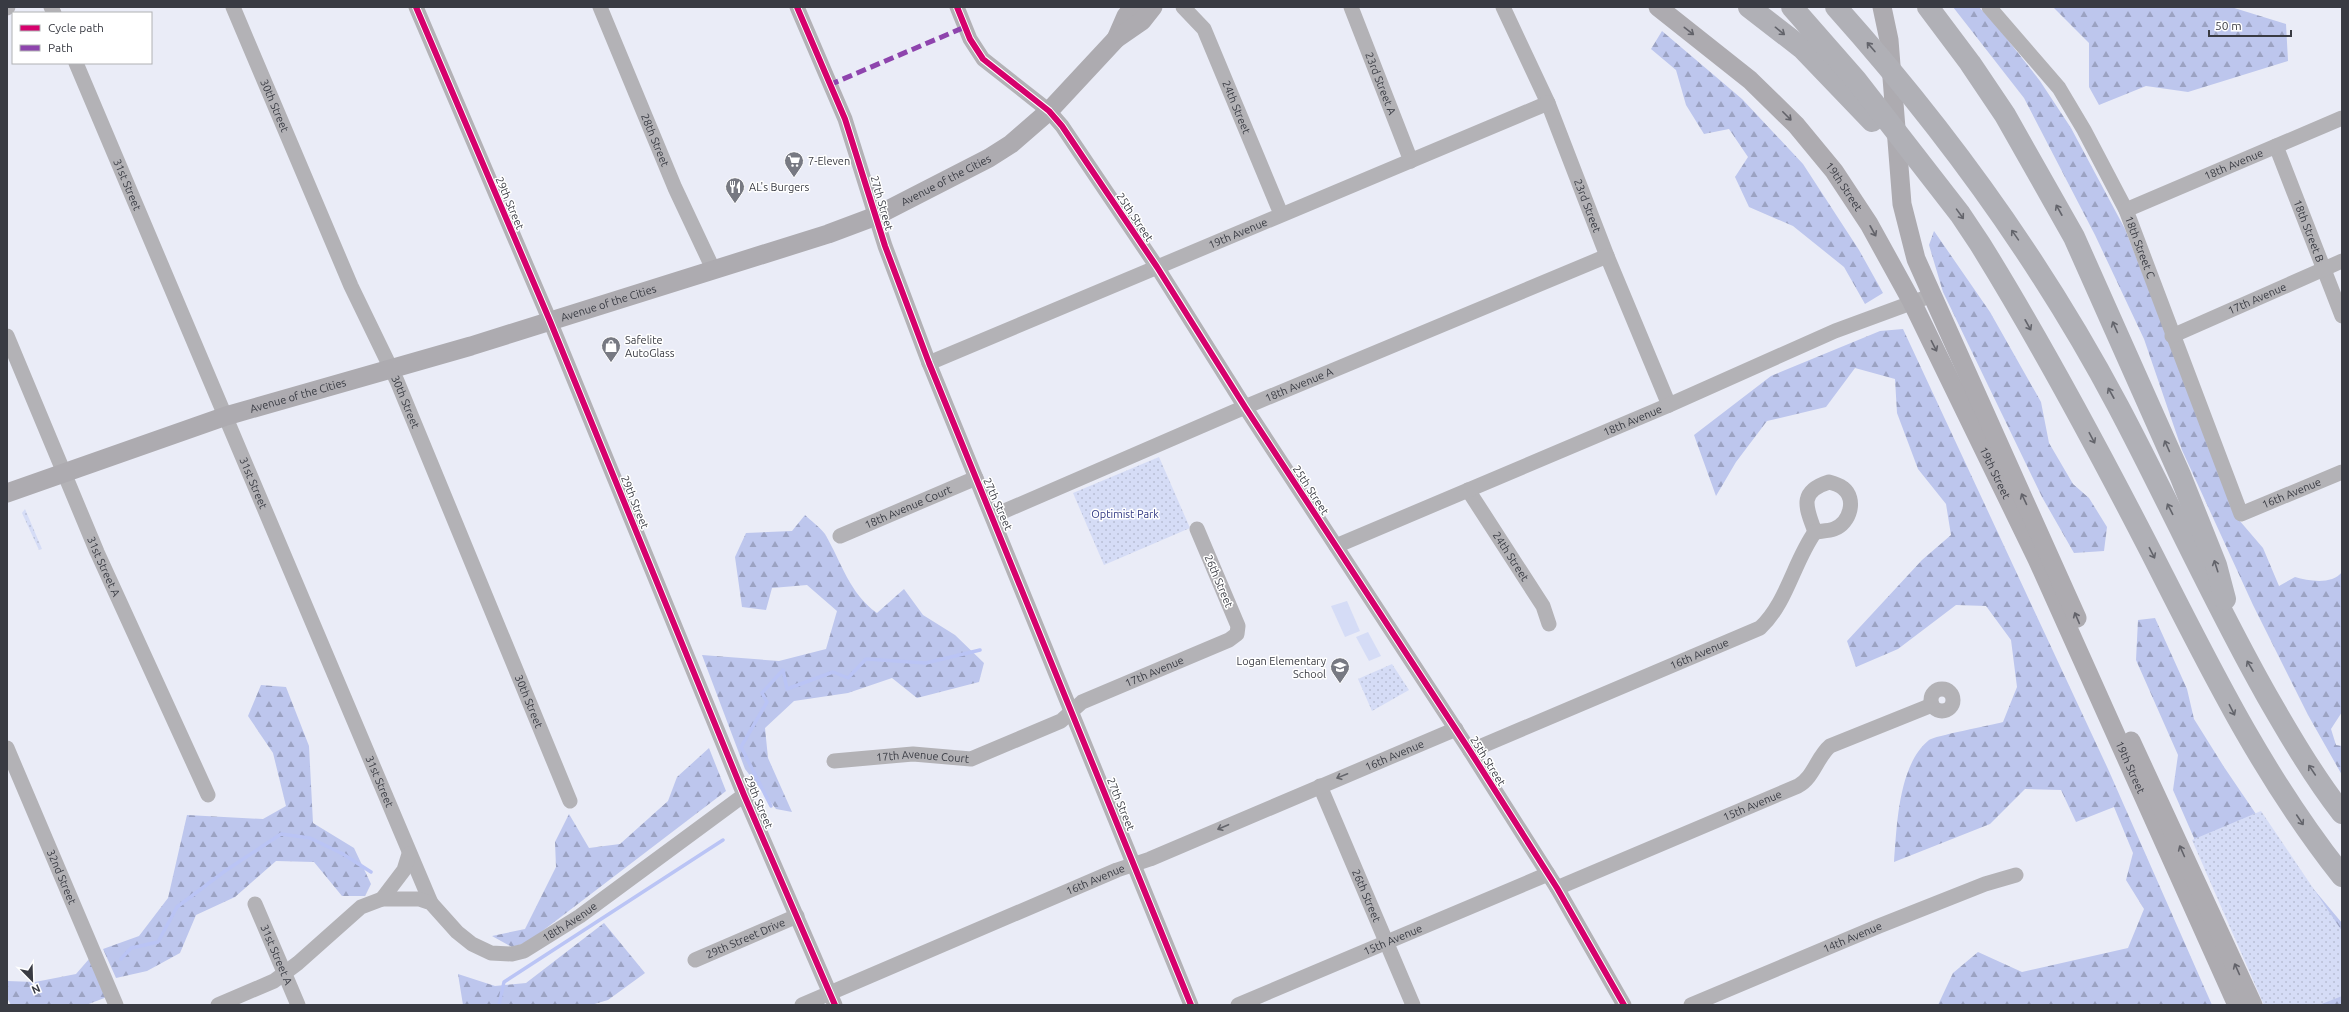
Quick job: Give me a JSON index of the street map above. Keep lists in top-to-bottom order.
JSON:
{
  "streets": {
    "main road": ["Avenue of the Cities", "19th Street"],
    "street": [
      "23rd Street A",
      "30th Street",
      "24th Street",
      "28th Street",
      "18th Avenue",
      "31st Street",
      "29th Street",
      "27th Street",
      "23rd Street",
      "25th Street",
      "18th Street B",
      "19th Avenue",
      "18th Street C",
      "17th Avenue",
      "18th Avenue A",
      "16th Avenue",
      "18th Avenue Court",
      "31st Street A",
      "26th Street",
      "17th Avenue Court",
      "15th Avenue",
      "32nd Street",
      "14th Avenue",
      "29th Street Drive"
    ]
  },
  "crossings": [
    ["23rd Street A", "19th Avenue"],
    ["30th Street", "Avenue of the Cities"],
    ["24th Street", "18th Avenue"],
    ["24th Street", "19th Avenue"],
    ["28th Street", "Avenue of the Cities"],
    ["18th Avenue", "31st Street"],
    ["18th Avenue", "19th Street"],
    ["18th Avenue", "29th Street"],
    ["18th Avenue", "23rd Street"],
    ["18th Avenue", "25th Street"],
    ["18th Avenue", "18th Street B"],
    ["18th Avenue", "18th Street C"],
    ["Avenue of the Cities", "31st Street"],
    ["Avenue of the Cities", "29th Street"],
    ["Avenue of the Cities", "27th Street"],
    ["Avenue of the Cities", "25th Street"],
    ["Avenue of the Cities", "31st Street A"],
    ["29th Street", "16th Avenue"],
    ["29th Street", "29th Street Drive"],
    ["27th Street", "19th Avenue"],
    ["27th Street", "17th Avenue"],
    ["27th Street", "18th Avenue A"],
    ["27th Street", "16th Avenue"],
    ["27th Street", "18th Avenue Court"],
    ["27th Street", "17th Avenue Court"],
    ["23rd Street", "19th Avenue"],
    ["23rd Street", "18th Avenue A"],
    ["25th Street", "19th Avenue"],
    ["25th Street", "18th Avenue A"],
    ["25th Street", "16th Avenue"],
    ["25th Street", "15th Avenue"],
    ["18th Street B", "17th Avenue"],
    ["18th Street C", "17th Avenue"],
    ["18th Street C", "16th Avenue"],
    ["17th Avenue", "26th Street"],
    ["17th Avenue", "17th Avenue Court"],
    ["16th Avenue", "26th Street"],
    ["26th Street", "15th Avenue"]
  ],
  "parks": ["Optimist Park"],
  "places": {
    "supermarket": ["7-Eleven"],
    "restaurant": ["AL's Burgers"],
    "shop": ["Safelite AutoGlass"],
    "school or university": ["Logan Elementary School"]
  },
  "legend": ["Cycle path", "Path"],
  "scale_bar": "50 m",
  "north": "bottom right"
}
